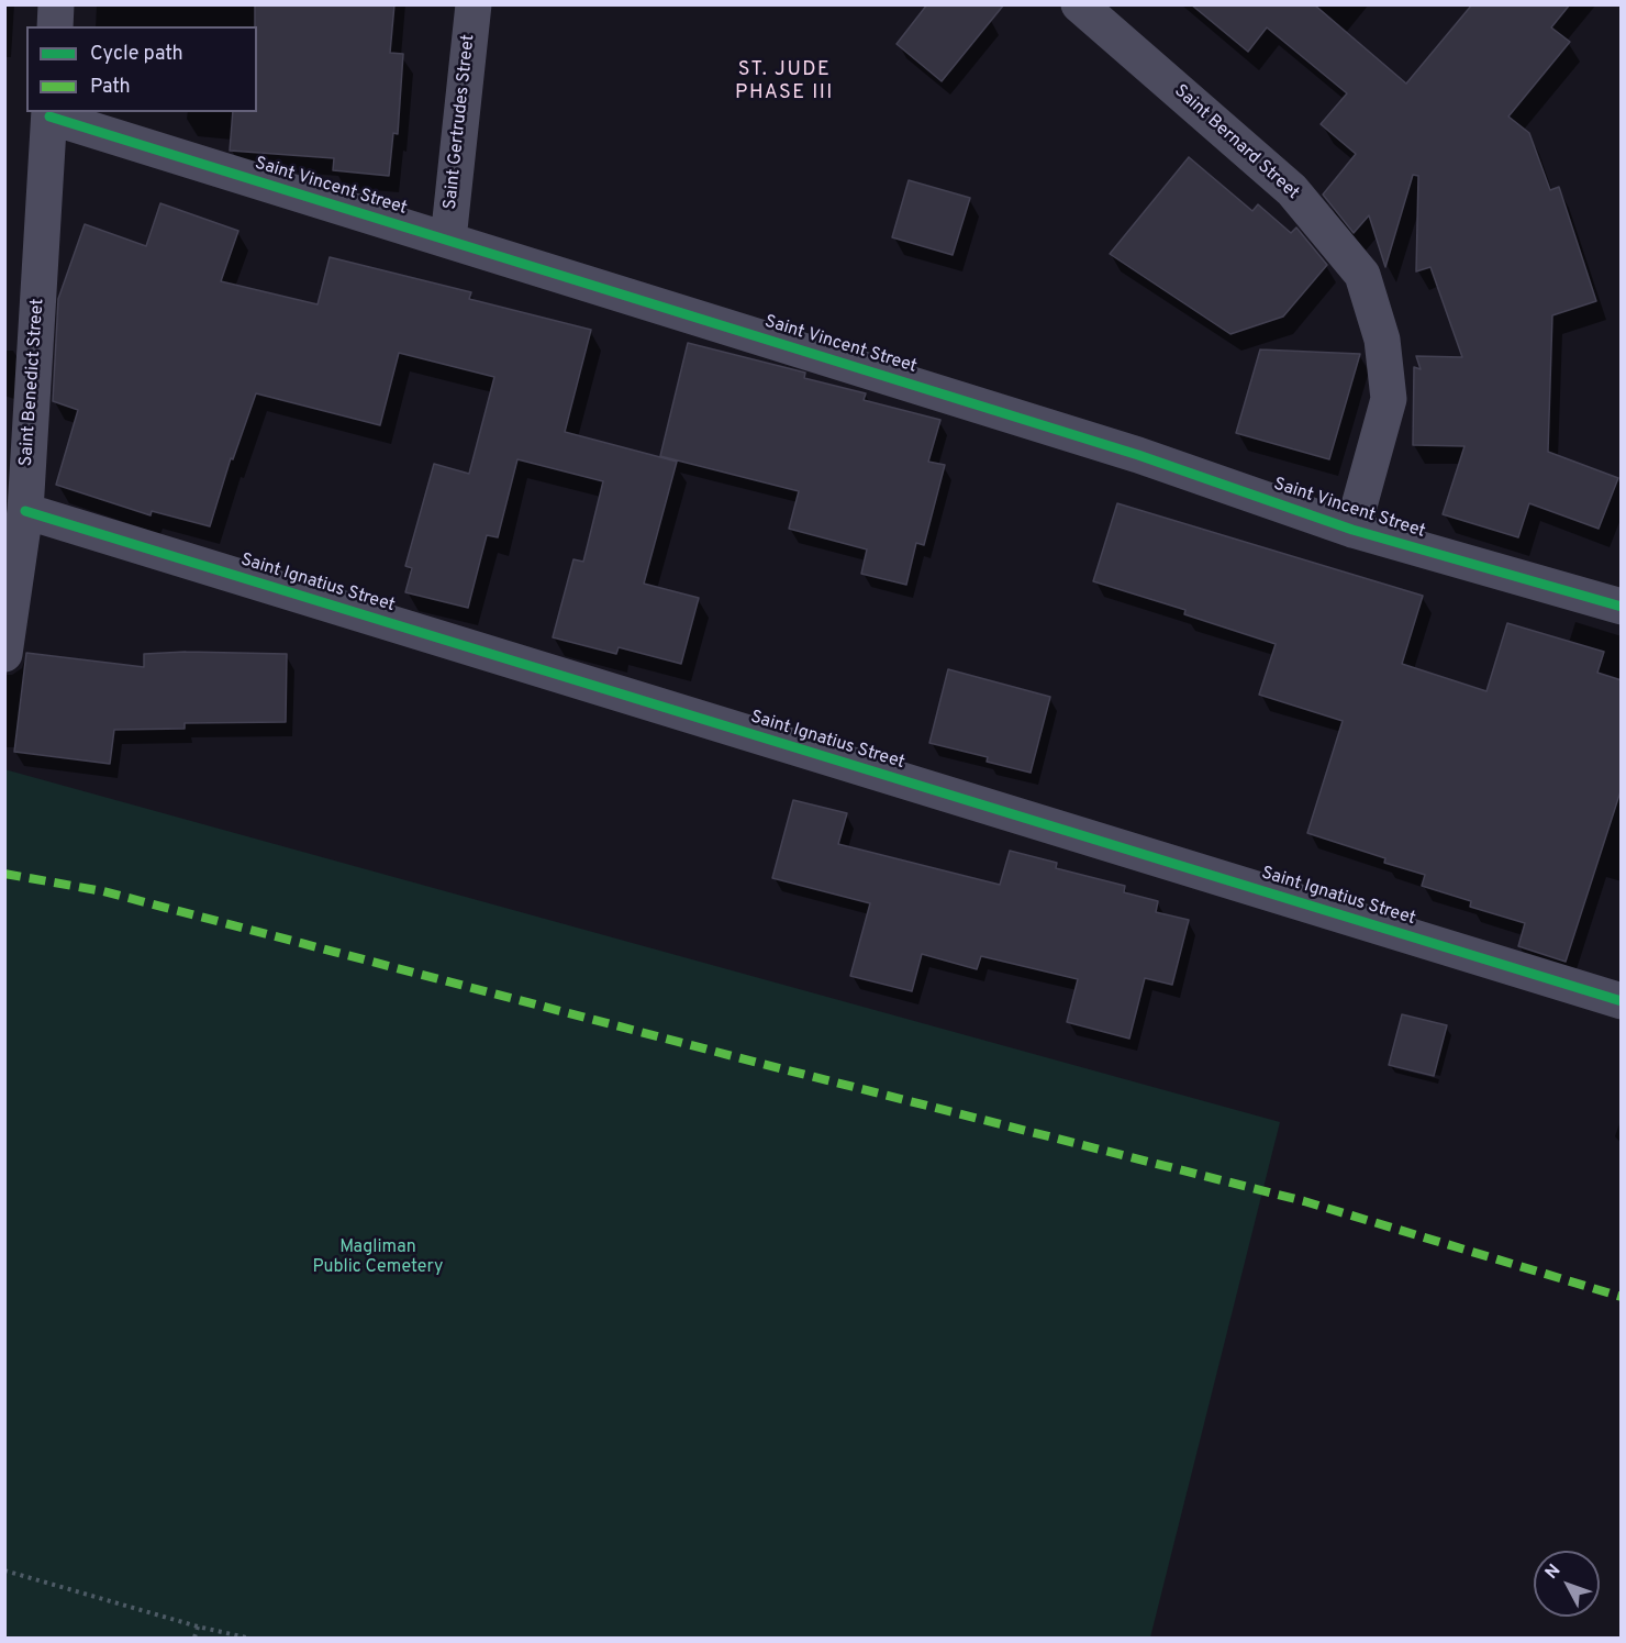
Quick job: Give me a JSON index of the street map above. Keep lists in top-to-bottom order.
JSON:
{
  "streets": {
    "street": [
      "Saint Gertrudes Street",
      "Saint Bernard Street",
      "Saint Vincent Street",
      "Saint Benedict Street",
      "Saint Ignatius Street"
    ]
  },
  "crossings": [
    ["Saint Gertrudes Street", "Saint Vincent Street"],
    ["Saint Bernard Street", "Saint Vincent Street"],
    ["Saint Vincent Street", "Saint Benedict Street"],
    ["Saint Benedict Street", "Saint Ignatius Street"]
  ],
  "districts": ["ST. JUDE PHASE III"],
  "parks": ["Magliman Public Cemetery"],
  "legend": ["Cycle path", "Path"],
  "north": "top left"
}
